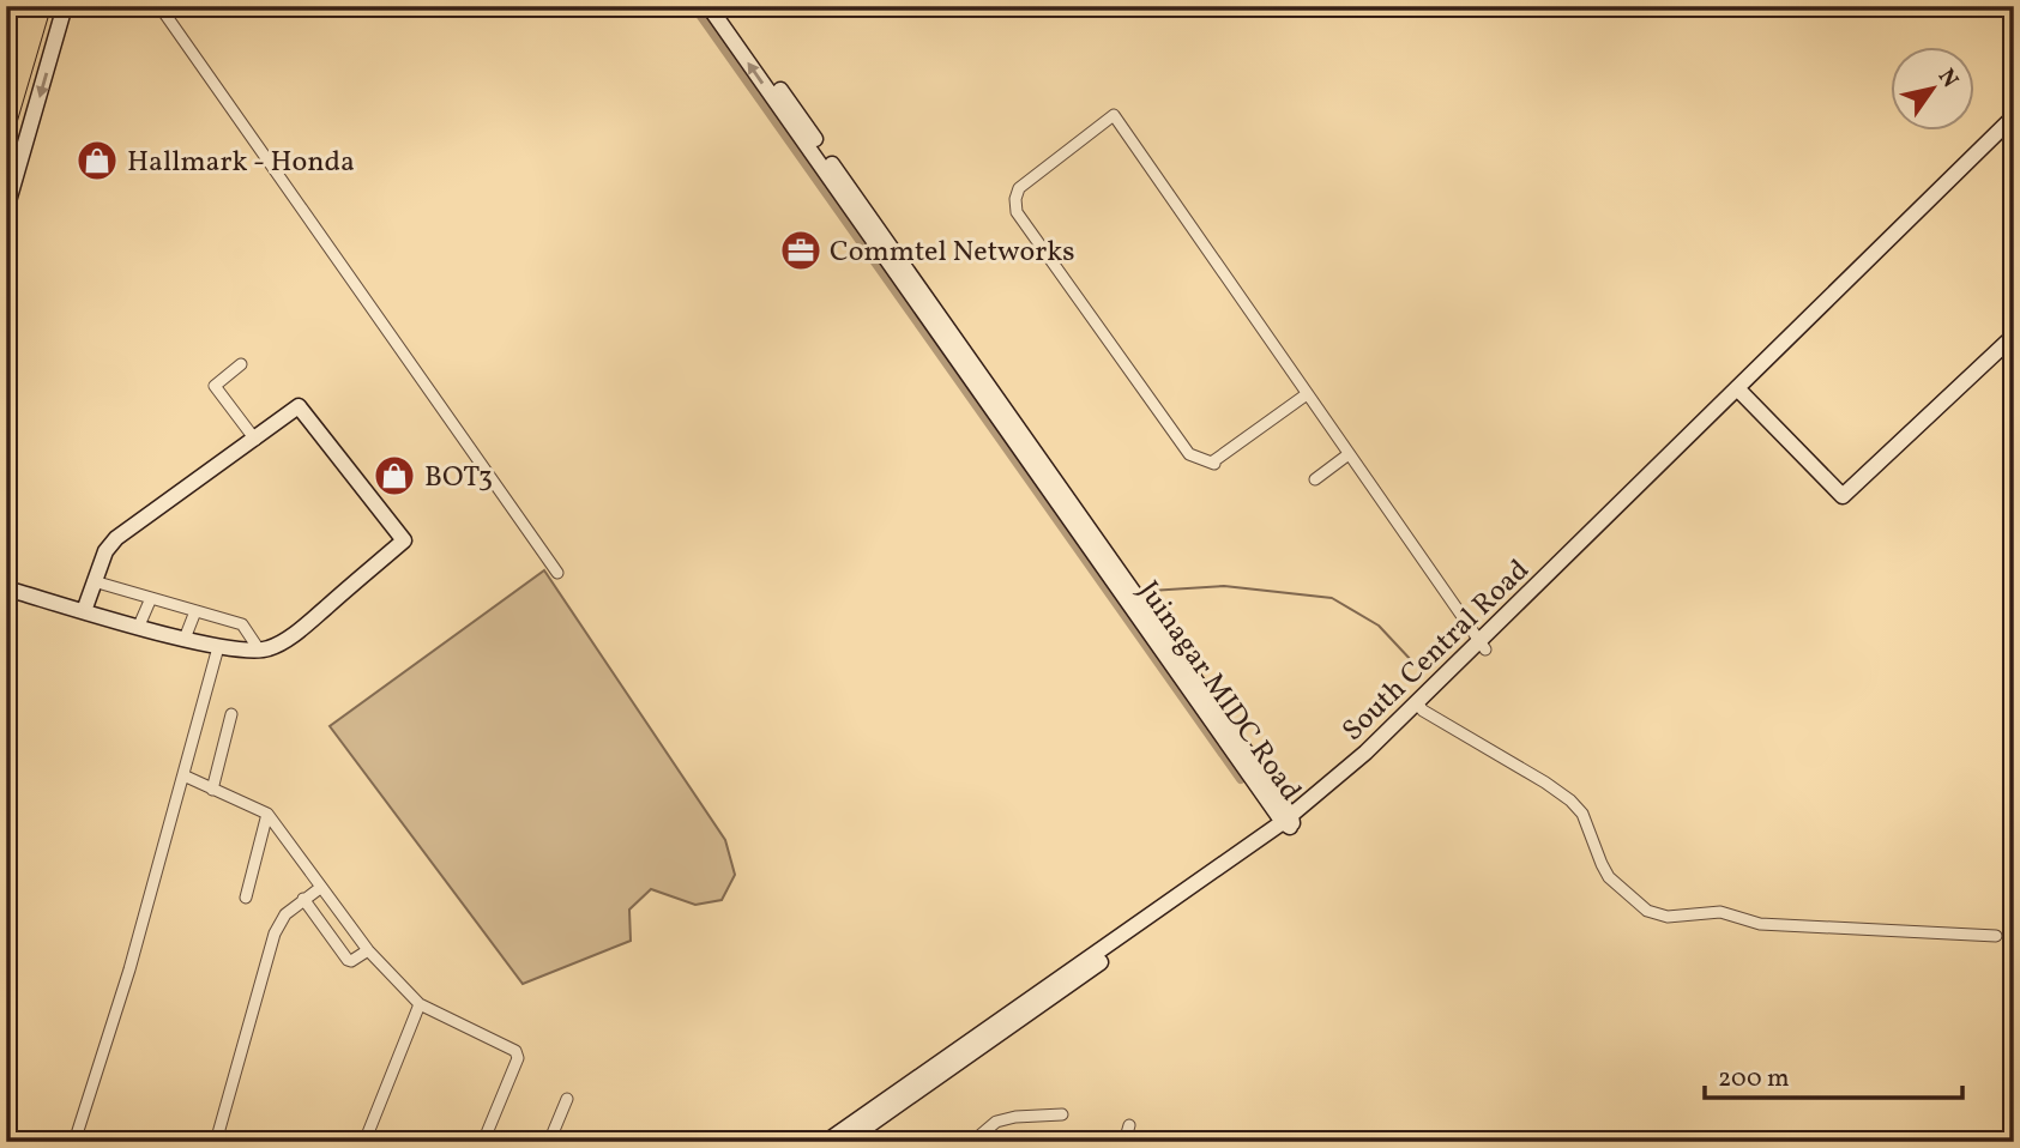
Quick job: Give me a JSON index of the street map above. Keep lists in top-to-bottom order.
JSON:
{
  "streets": {
    "street": ["South Central Road", "Juinagar MIDC Road"]
  },
  "crossings": [
    ["South Central Road", "Juinagar MIDC Road"]
  ],
  "places": {
    "shop": ["Hallmark - Honda", "BOT3"],
    "office": ["Commtel Networks"]
  },
  "scale_bar": "200 m",
  "north": "top right"
}
